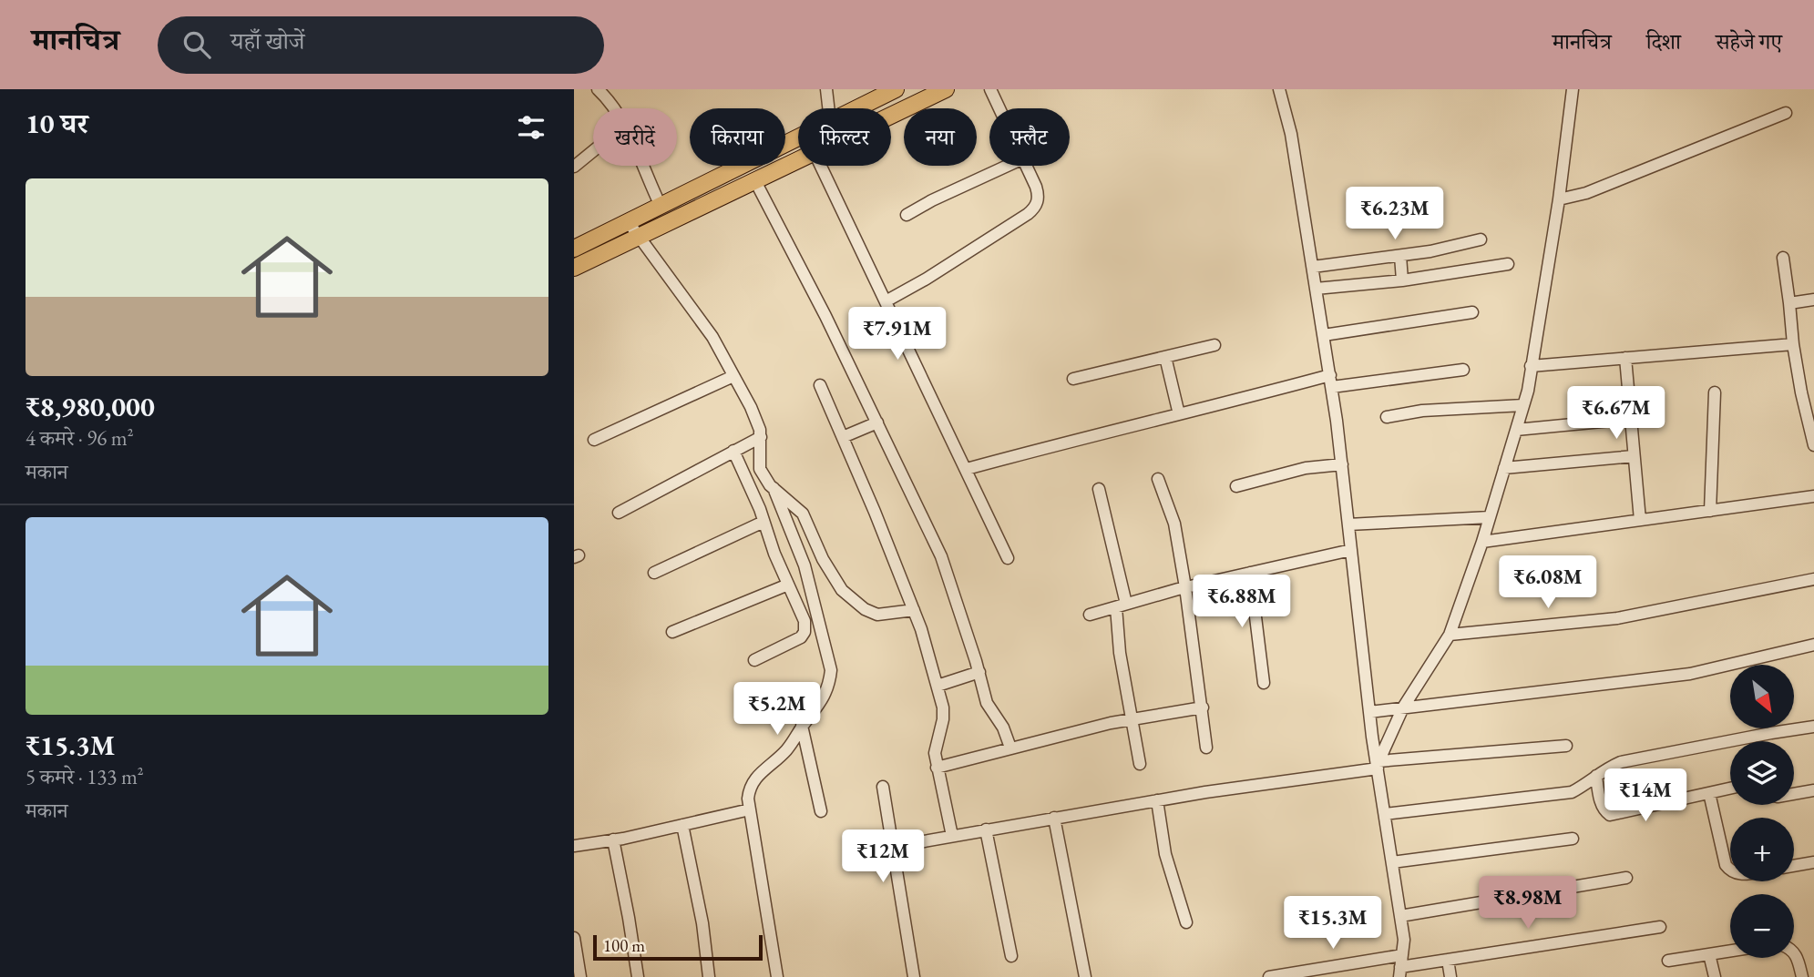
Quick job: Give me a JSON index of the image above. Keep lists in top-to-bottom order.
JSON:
{
  "scale_bar": "100 m",
  "north": "bottom right",
  "page": {
    "header": "मानचित्र",
    "search": "यहाँ खोजें",
    "nav": ["मानचित्र", "दिशा", "सहेजे गए"],
    "heading": "10 घर",
    "chip": [
      "खरीदें",
      "किराया",
      "फ़िल्टर",
      "नया",
      "फ़्लैट"
    ],
    "list": [
      {
        "name": "₹8,980,000",
        "note": "4 कमरे · 96 m² · मकान"
      },
      {
        "name": "₹15.3M",
        "note": "5 कमरे · 133 m² · मकान"
      }
    ],
    "price": [
      "₹6.23M",
      "₹7.91M",
      "₹6.67M",
      "₹6.08M",
      "₹6.88M",
      "₹5.2M",
      "₹14M",
      "₹12M",
      "₹8.98M",
      "₹15.3M"
    ],
    "map_buttons": ["+", "−"],
    "scale": "100 m"
  }
}
